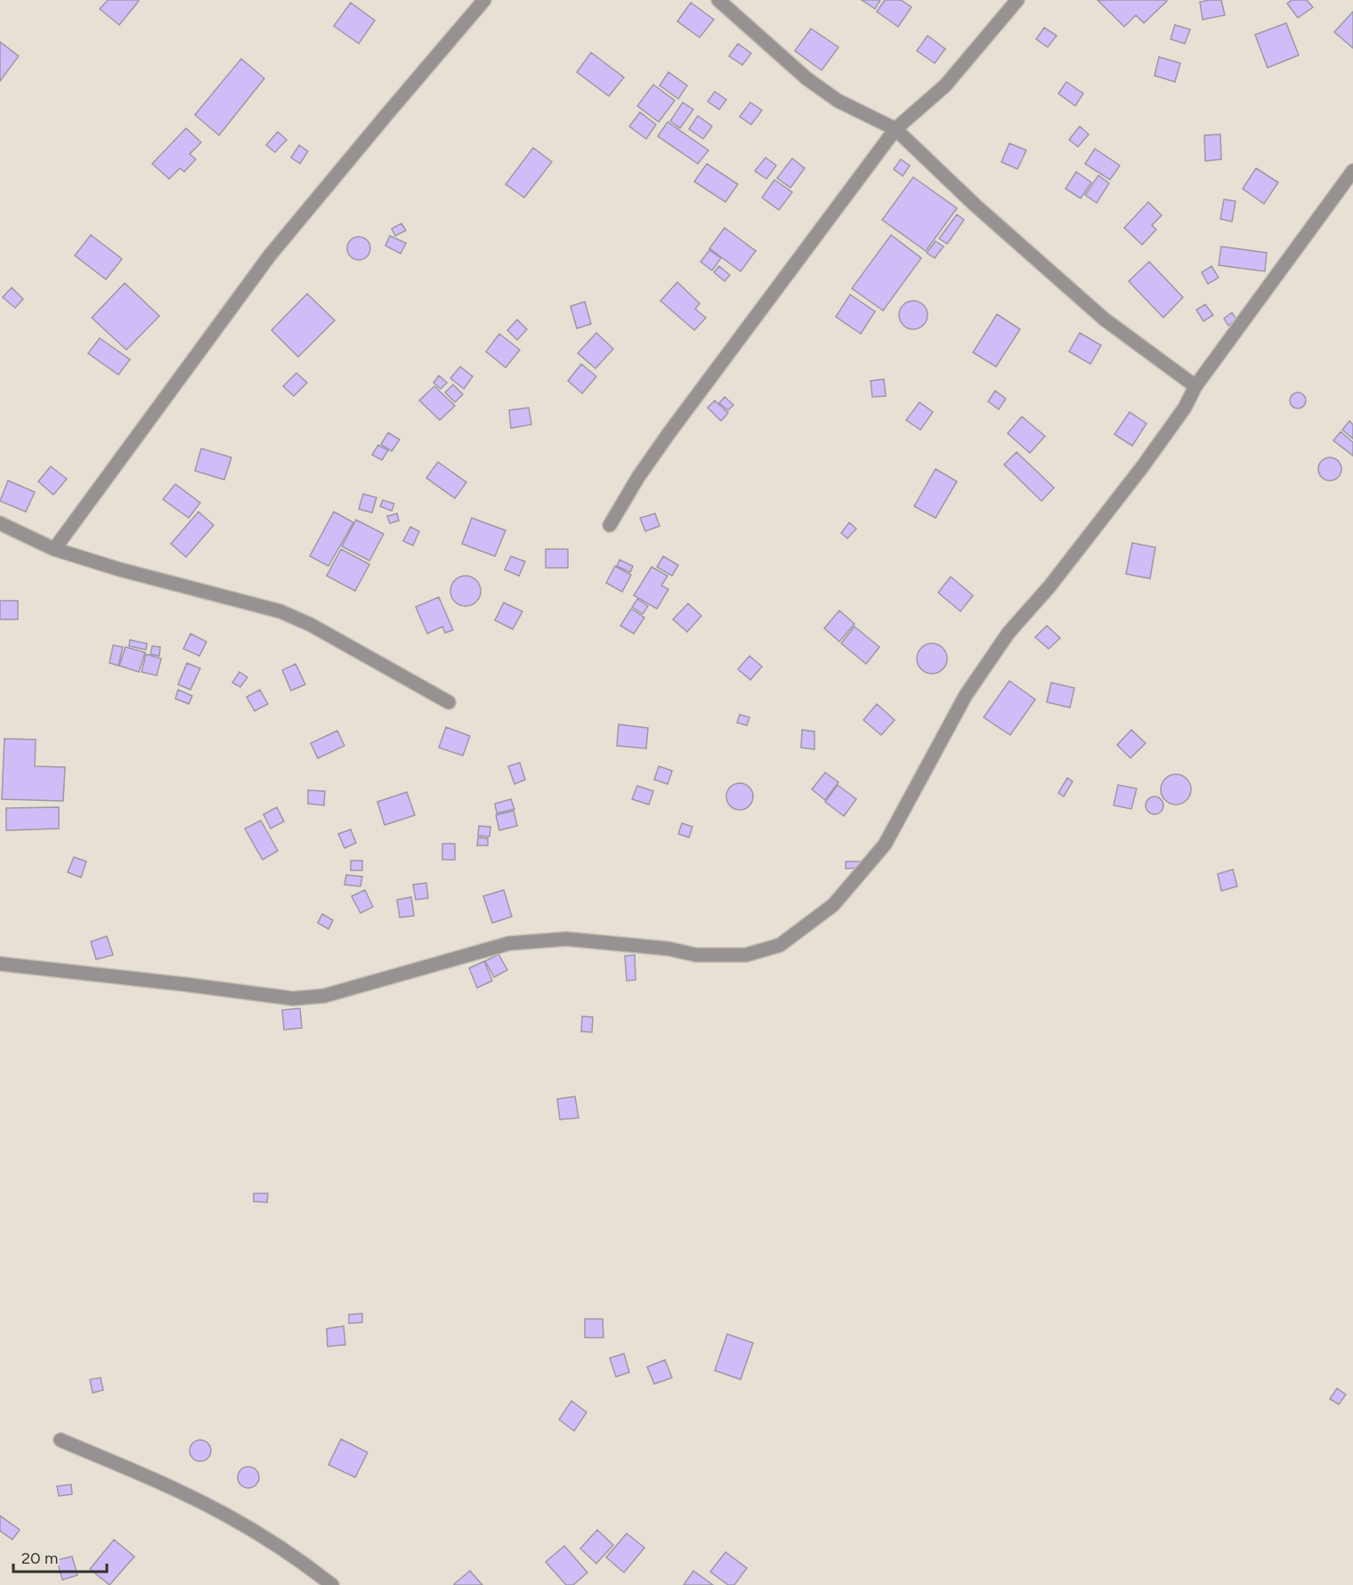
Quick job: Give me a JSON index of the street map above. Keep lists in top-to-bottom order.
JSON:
{
  "scale_bar": "20 m"
}
